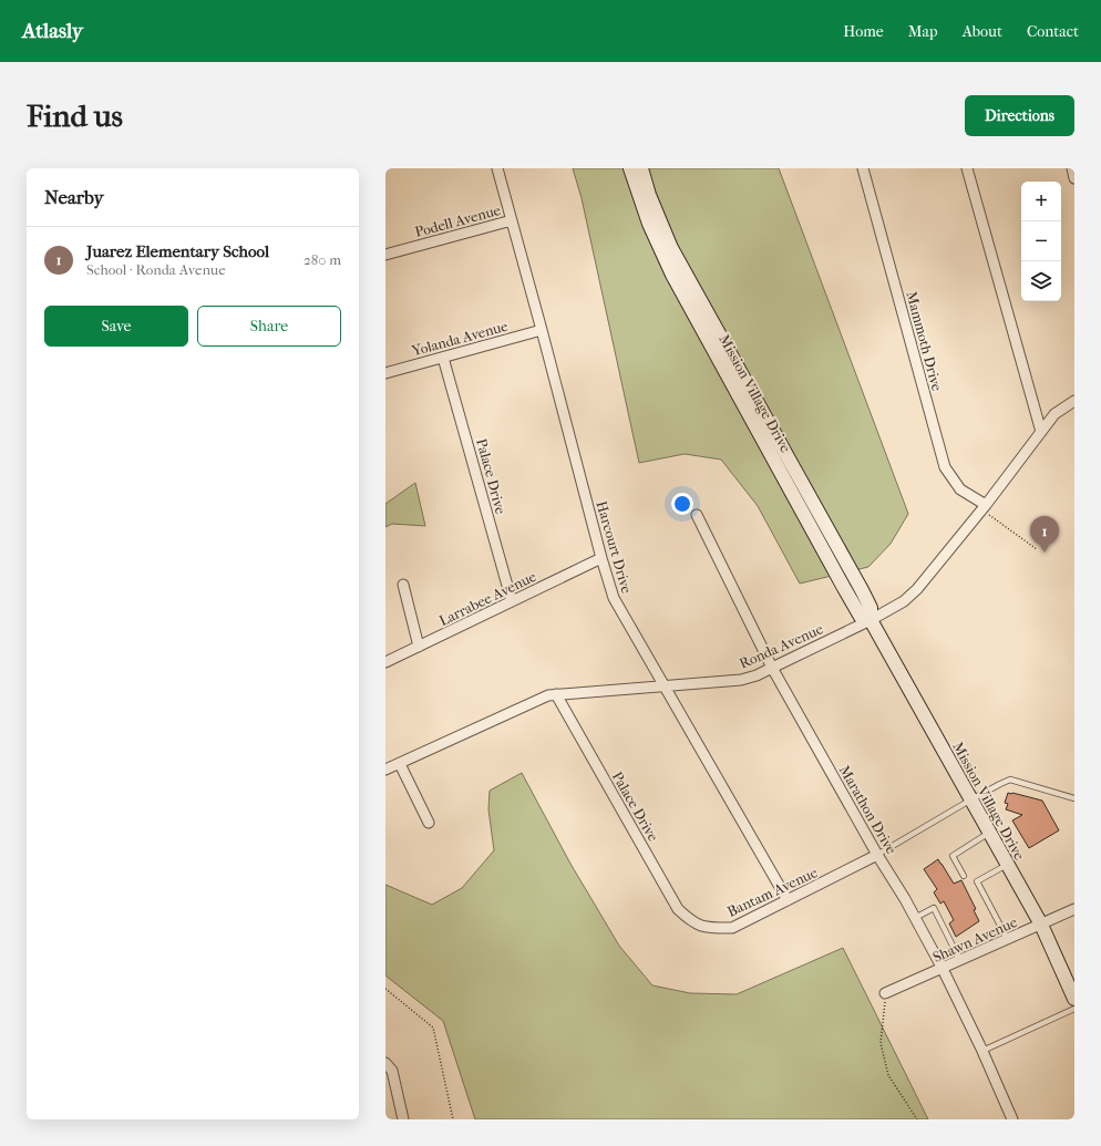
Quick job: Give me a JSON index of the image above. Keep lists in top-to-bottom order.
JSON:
{
  "streets": {
    "main road": ["Mission Village Drive"],
    "street": [
      "Podell Avenue",
      "Yolanda Avenue",
      "Mammoth Drive",
      "Palace Drive",
      "Harcourt Drive",
      "Larrabee Avenue",
      "Ronda Avenue",
      "Marathon Drive",
      "Bantam Avenue",
      "Shawn Avenue"
    ]
  },
  "crossings": [
    ["Podell Avenue", "Harcourt Drive"],
    ["Yolanda Avenue", "Palace Drive"],
    ["Yolanda Avenue", "Harcourt Drive"],
    ["Mammoth Drive", "Ronda Avenue"],
    ["Mission Village Drive", "Ronda Avenue"],
    ["Mission Village Drive", "Shawn Avenue"],
    ["Palace Drive", "Larrabee Avenue"],
    ["Palace Drive", "Ronda Avenue"],
    ["Palace Drive", "Bantam Avenue"],
    ["Harcourt Drive", "Larrabee Avenue"],
    ["Harcourt Drive", "Ronda Avenue"],
    ["Harcourt Drive", "Bantam Avenue"],
    ["Ronda Avenue", "Marathon Drive"],
    ["Marathon Drive", "Bantam Avenue"],
    ["Marathon Drive", "Shawn Avenue"]
  ],
  "page": {
    "header": "Atlasly",
    "nav": [
      "Home",
      "Map",
      "About",
      "Contact"
    ],
    "buttons": [
      "Directions",
      ["Save", "Share"]
    ],
    "title": "Find us",
    "heading": "Nearby",
    "map_buttons": ["+", "−"],
    "list": [
      {
        "mark": "1",
        "name": "Juarez Elementary School",
        "note": "School · Ronda Avenue",
        "value": "280 m"
      }
    ],
    "pins": "1"
  }
}
